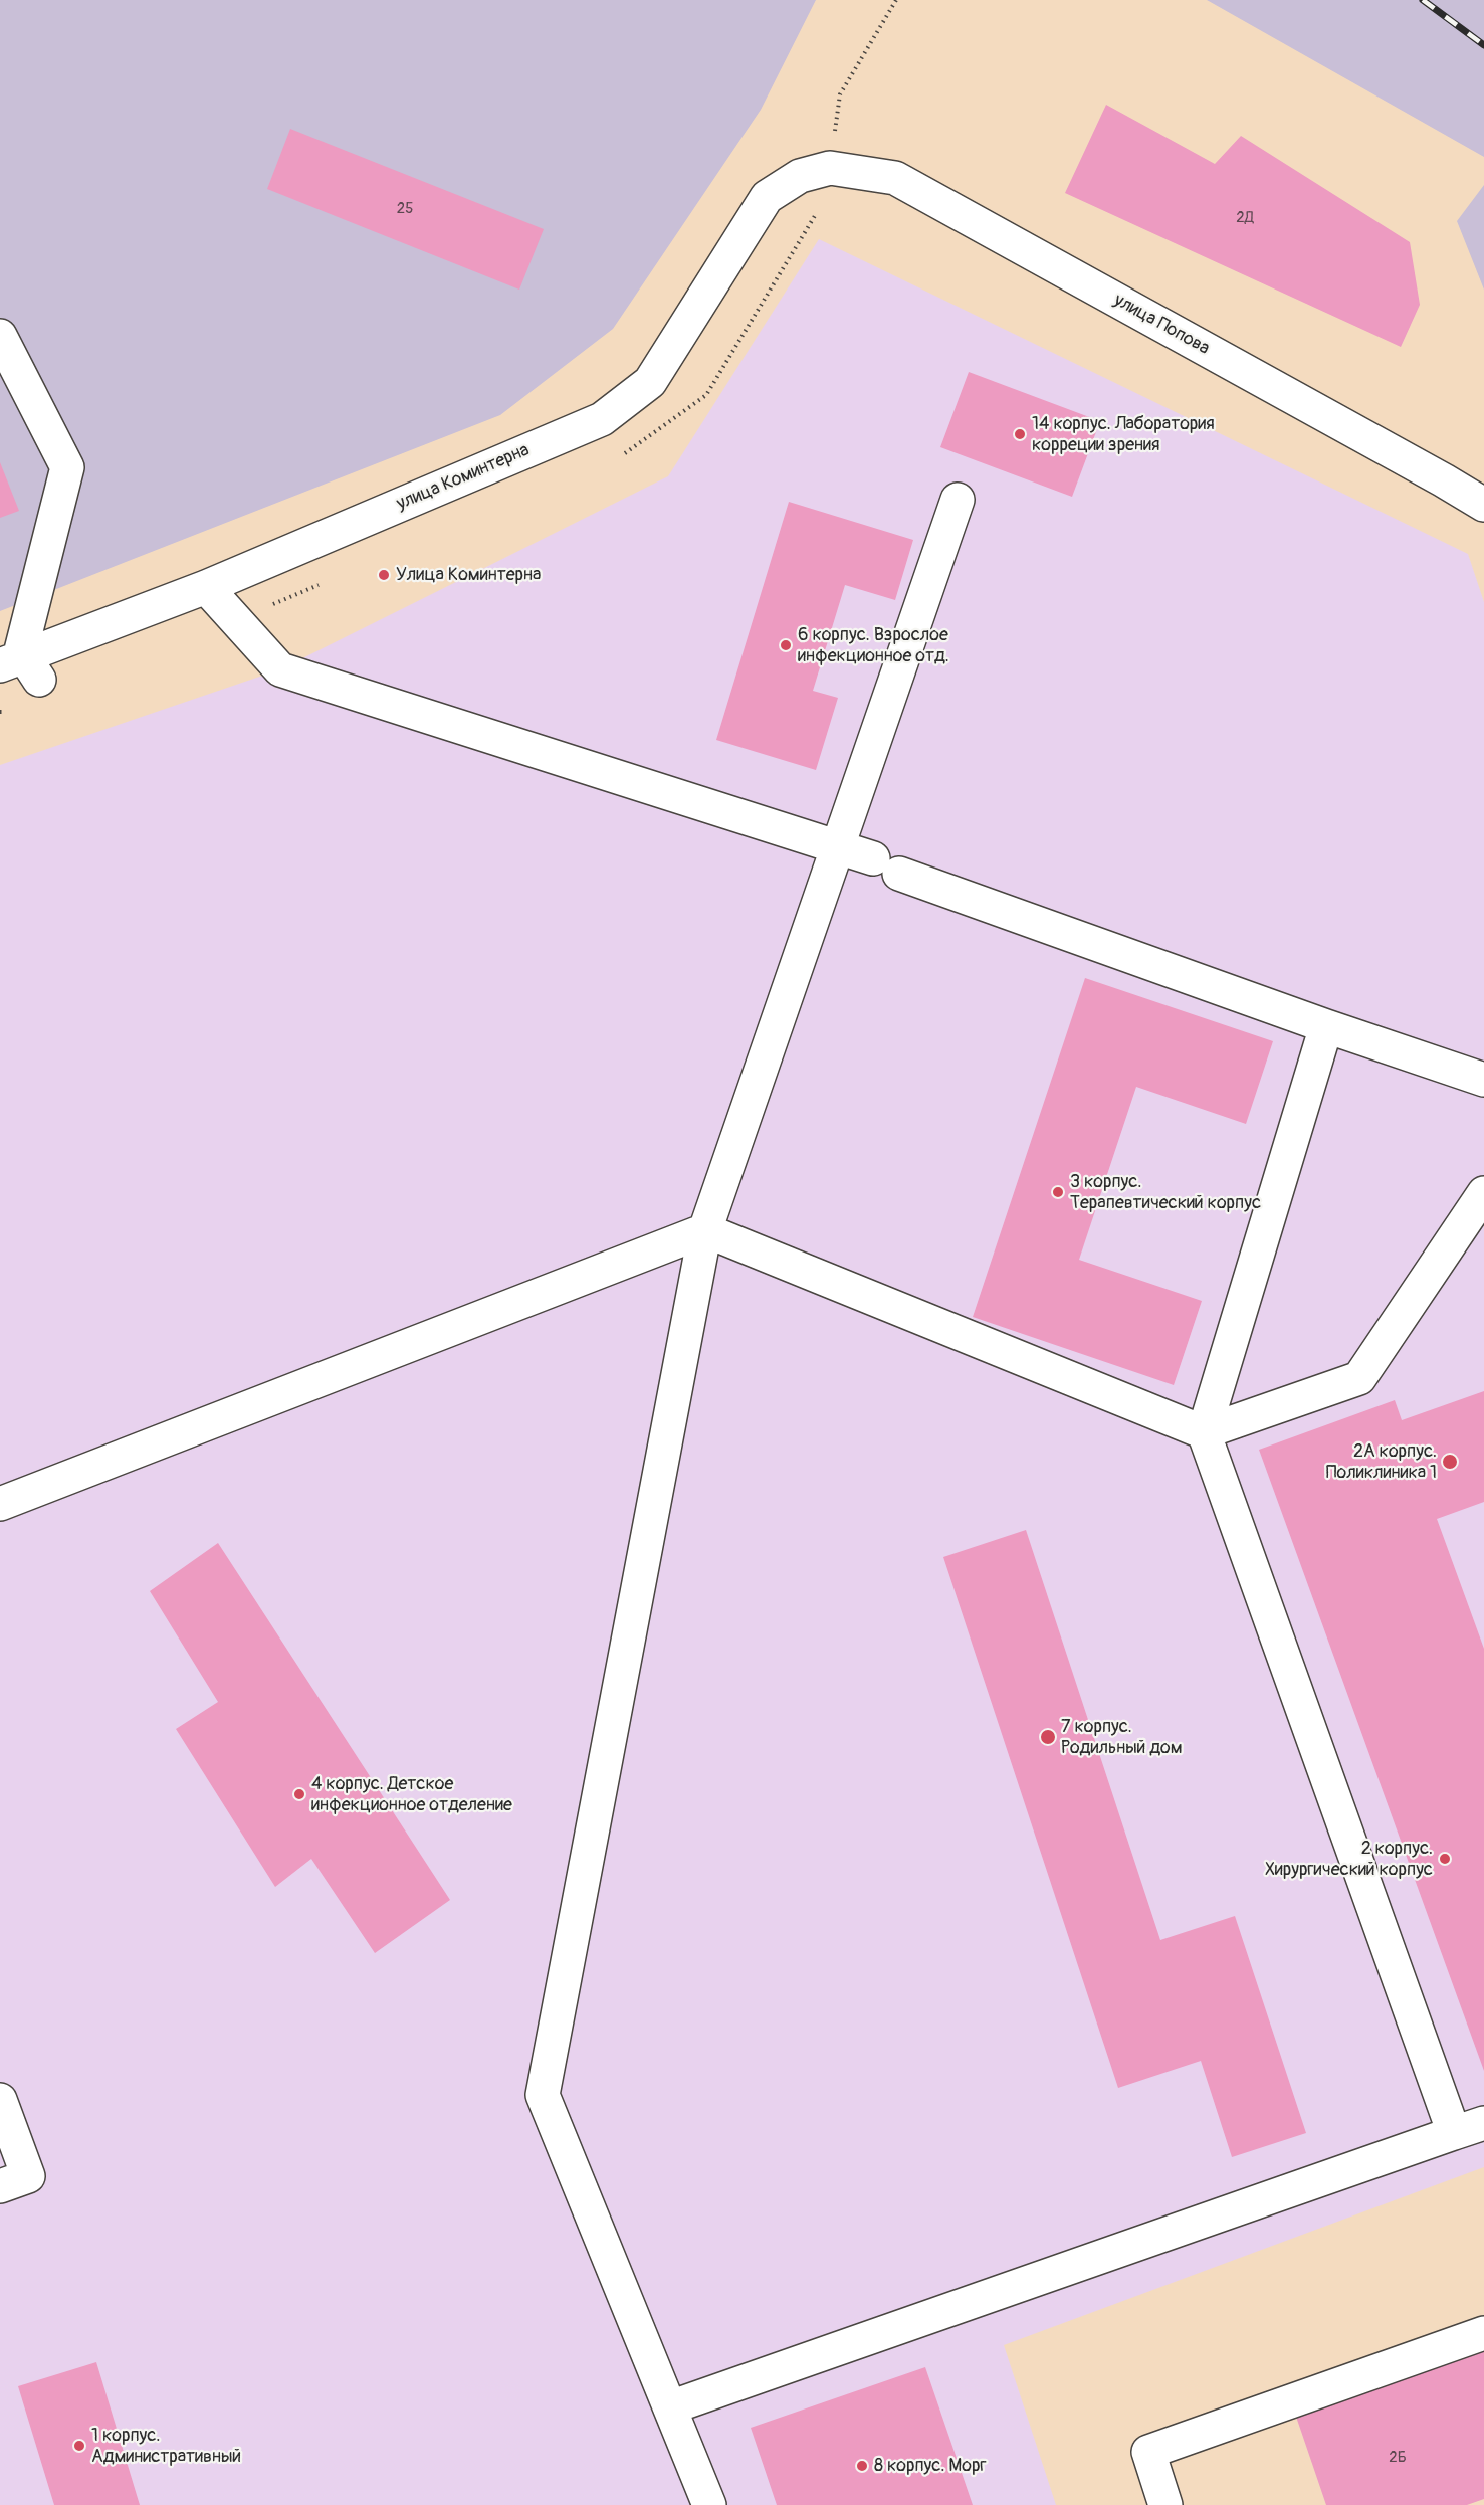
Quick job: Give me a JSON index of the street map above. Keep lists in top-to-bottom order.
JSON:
{
  "streets": {
    "street": ["улица Попова", "улица Коминтерна"]
  },
  "crossings": [
    ["улица Попова", "улица Коминтерна"]
  ],
  "places": [
    "14 корпус. Лаборатория корреции зрения",
    "Улица Коминтерна",
    "6 корпус. Взрослое инфекционное отд.",
    "3 корпус. Терапевтический корпус",
    "2А корпус. Поликлиника 1",
    "7 корпус. Родильный дом",
    "4 корпус. Детское инфекционное отделение",
    "2 корпус. Хирургический корпус",
    "1 корпус. Административный",
    "8 корпус. Морг"
  ],
  "house_numbers": ["25", "2Д", "2Б"]
}
